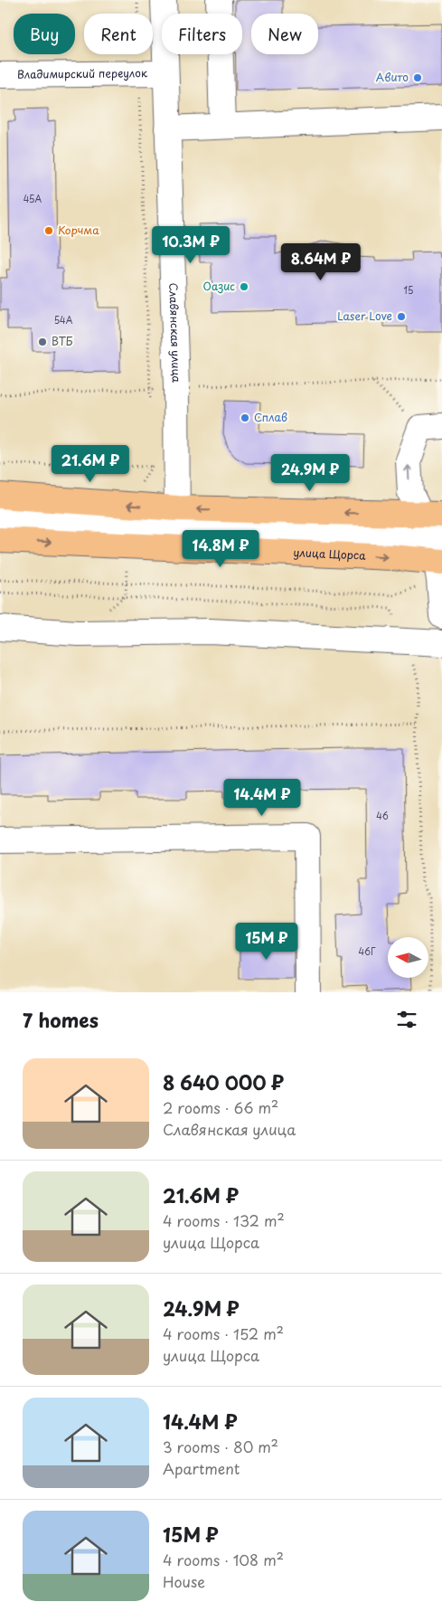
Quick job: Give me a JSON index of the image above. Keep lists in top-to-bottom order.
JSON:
{
  "streets": {
    "main road": ["улица Щорса"],
    "street": ["Владимирский переулок", "Славянская улица"]
  },
  "crossings": [
    ["Владимирский переулок", "Славянская улица"],
    ["Славянская улица", "улица Щорса"]
  ],
  "places": [
    "Авито",
    "Корчма",
    "Оазис",
    "Laser Love",
    "ВТБ",
    "Сплав"
  ],
  "house_numbers": [
    "45А",
    "15",
    "54А",
    "46",
    "46Г"
  ],
  "north": "left",
  "page": {
    "chip": [
      "Buy",
      "Rent",
      "Filters",
      "New"
    ],
    "price": [
      "10.3M ₽",
      "8.64M ₽",
      "21.6M ₽",
      "24.9M ₽",
      "14.8M ₽",
      "14.4M ₽",
      "15M ₽"
    ],
    "heading": "7 homes",
    "list": [
      {
        "name": "8 640 000 ₽",
        "note": "2 rooms · 66 m² · Славянская улица"
      },
      {
        "name": "21.6M ₽",
        "note": "4 rooms · 132 m² · улица Щорса"
      },
      {
        "name": "24.9M ₽",
        "note": "4 rooms · 152 m² · улица Щорса"
      },
      {
        "name": "14.4M ₽",
        "note": "3 rooms · 80 m² · Apartment"
      },
      {
        "name": "15M ₽",
        "note": "4 rooms · 108 m² · House"
      }
    ]
  }
}
